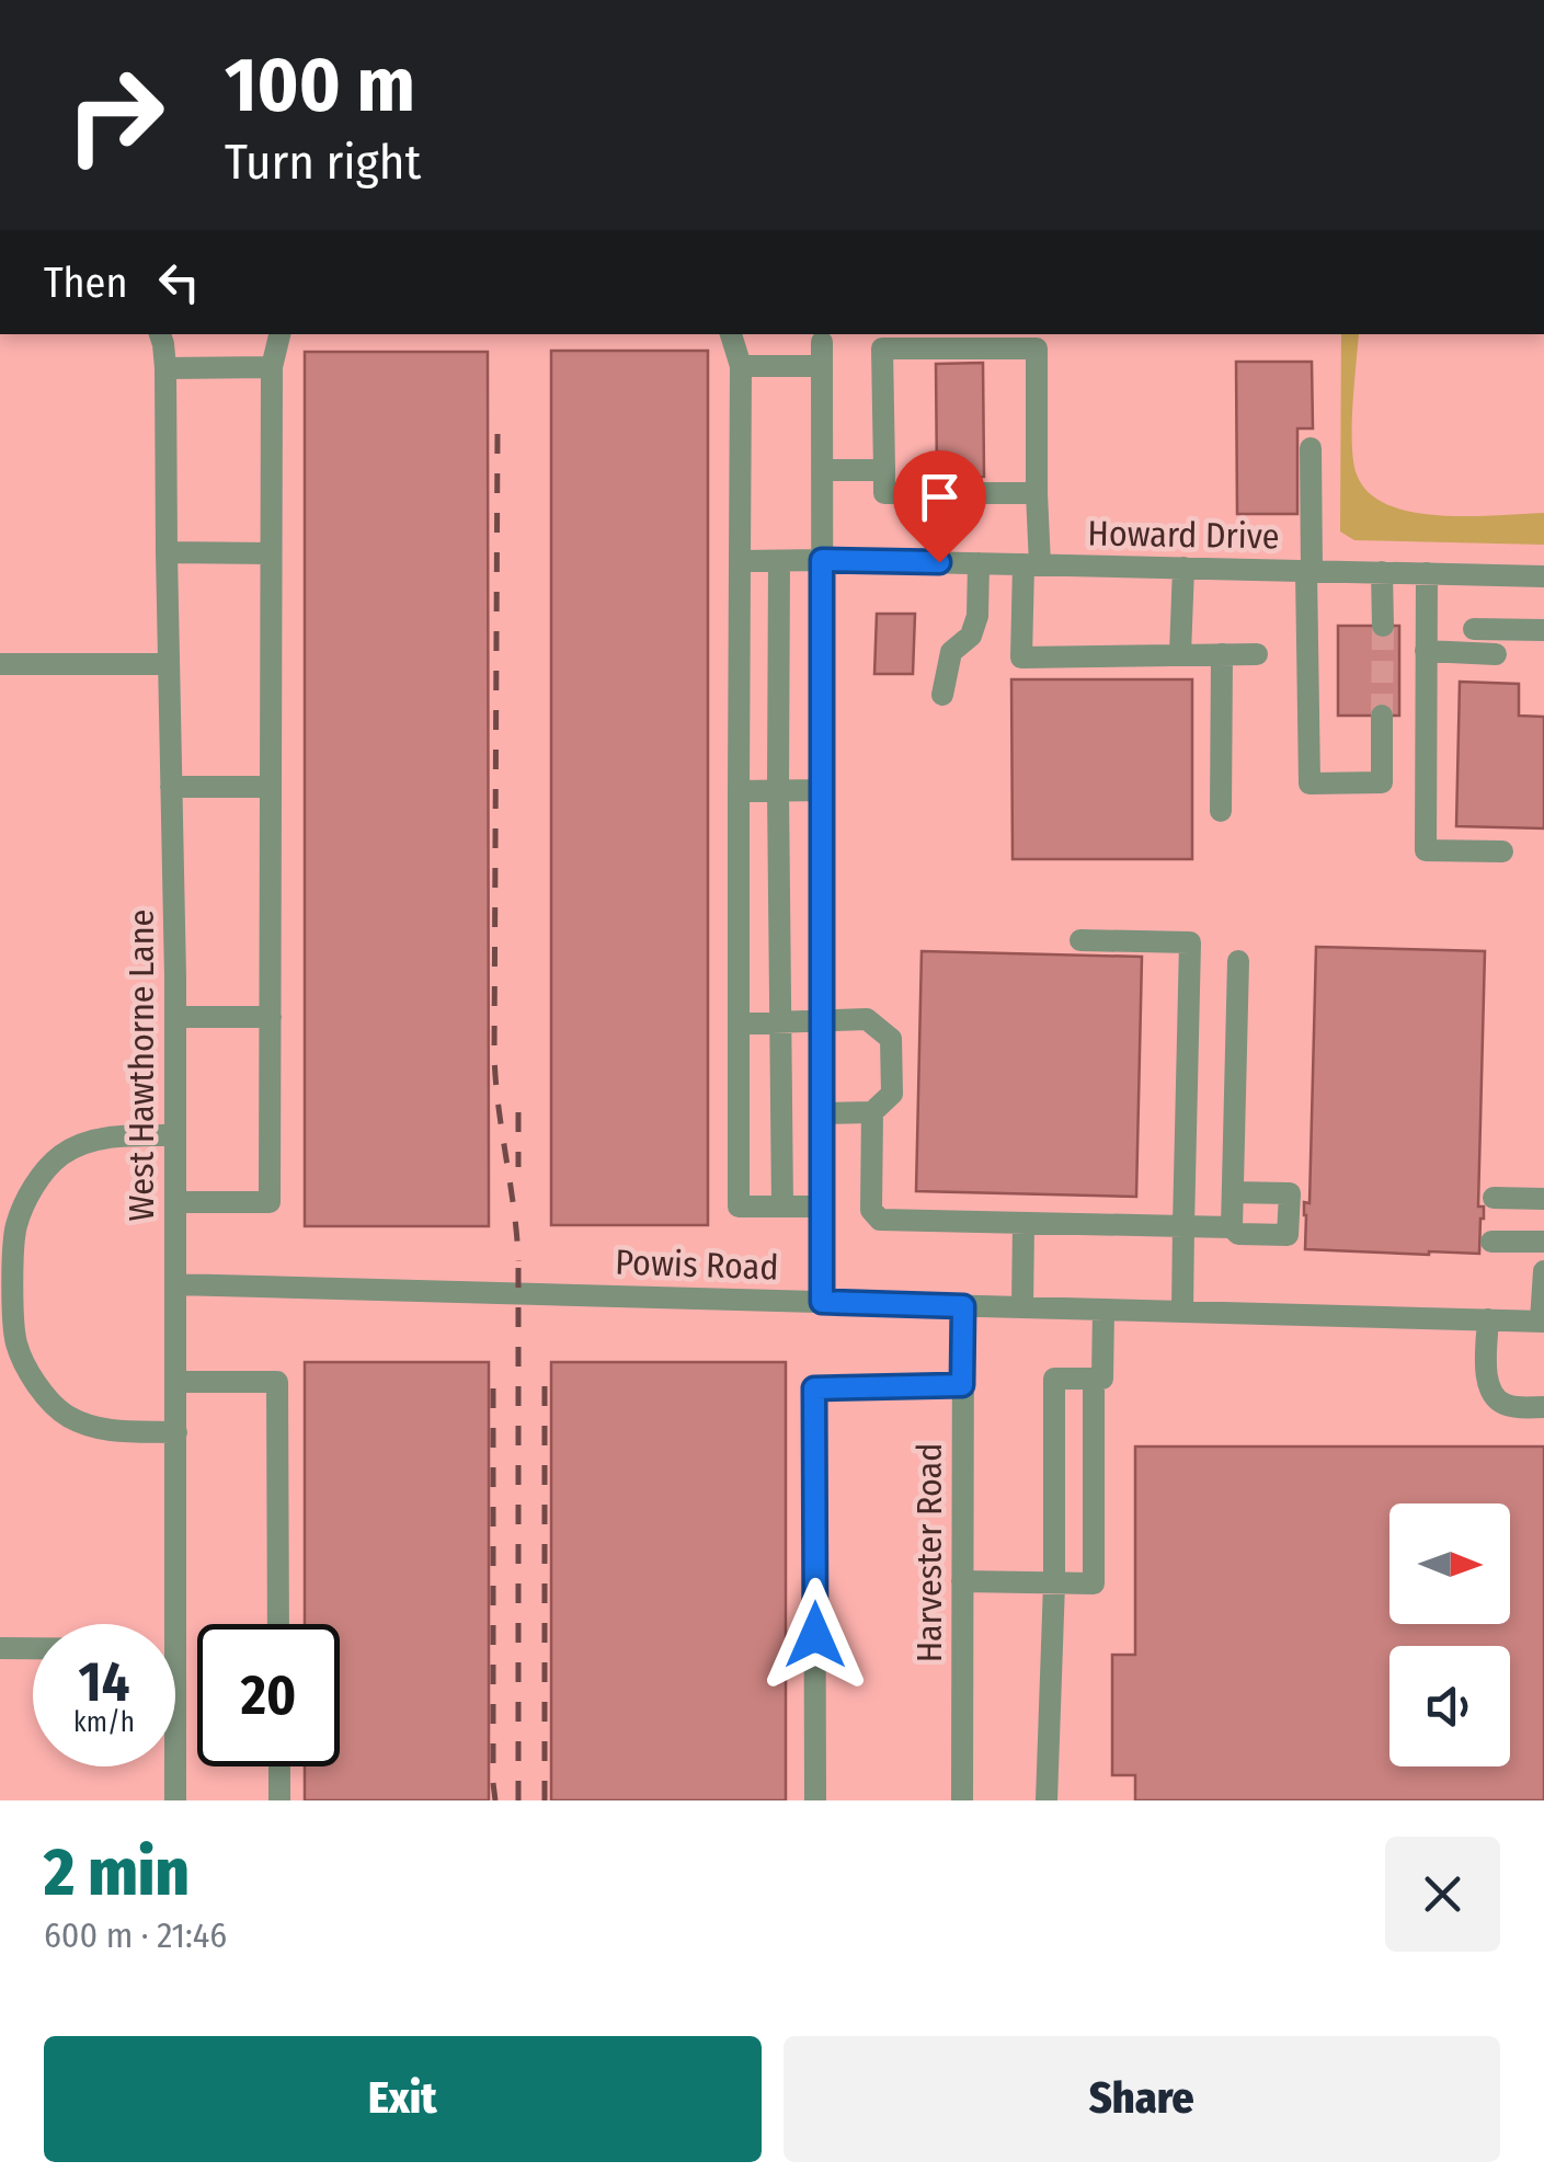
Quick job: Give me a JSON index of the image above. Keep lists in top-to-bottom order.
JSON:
{
  "streets": {
    "street": [
      "Howard Drive",
      "West Hawthorne Lane",
      "Powis Road",
      "Harvester Road"
    ]
  },
  "crossings": [
    ["West Hawthorne Lane", "Powis Road"],
    ["Powis Road", "Harvester Road"]
  ],
  "north": "right",
  "page": {
    "turn": ["100 m", "Turn right"],
    "then": "Then",
    "speed": "14 km/h",
    "limit": "20",
    "heading": ["2 min", "600 m · 21:46"],
    "buttons": ["Exit", "Share"]
  }
}
